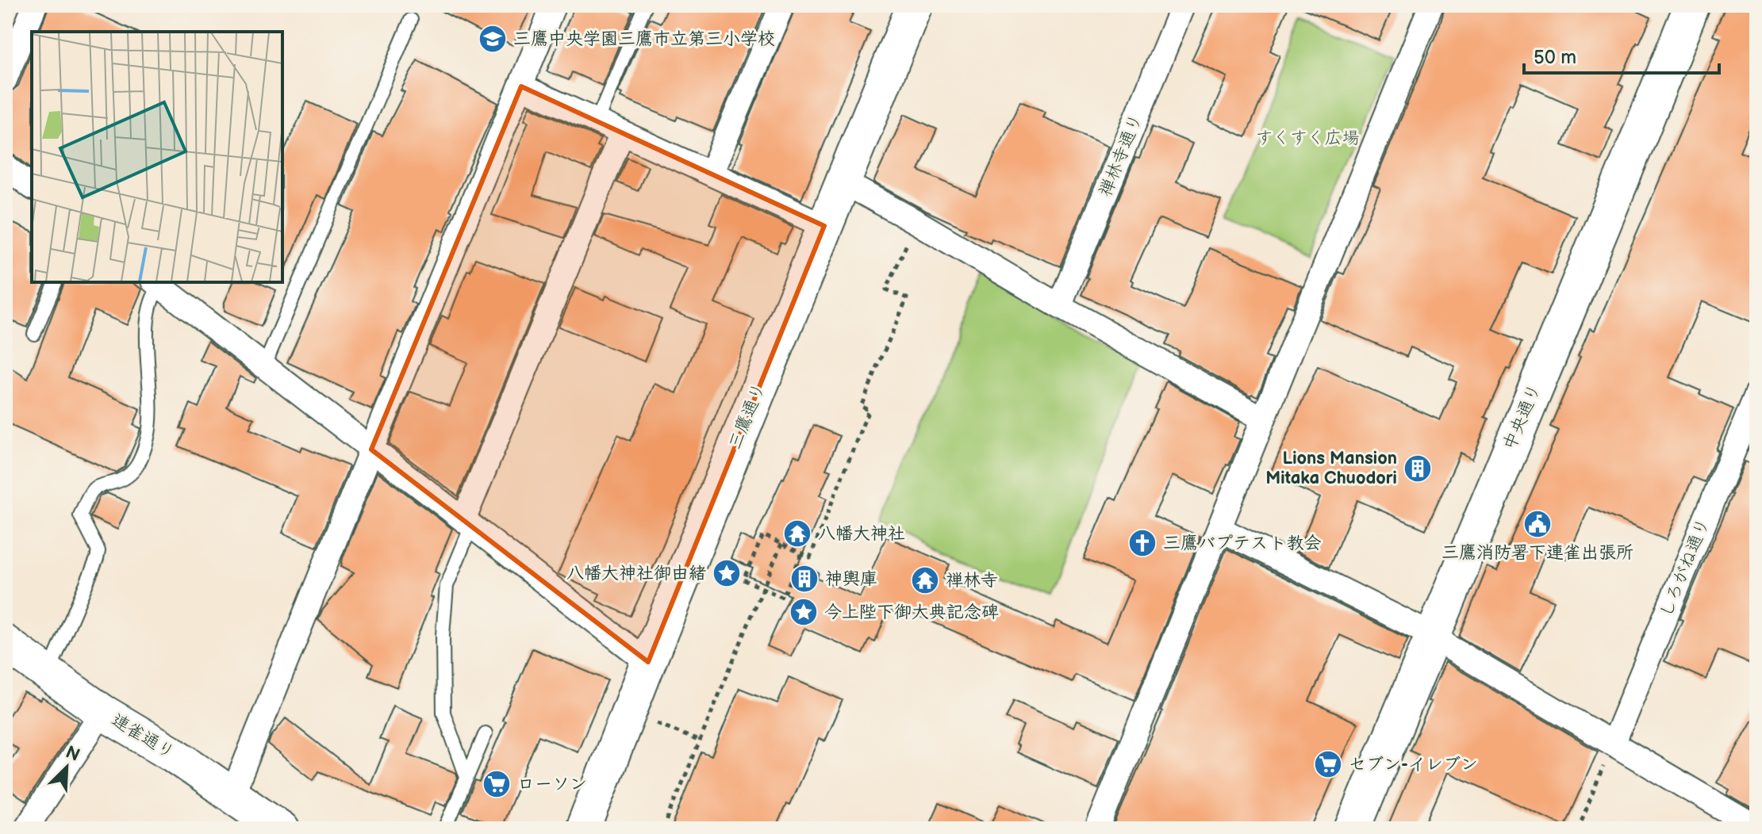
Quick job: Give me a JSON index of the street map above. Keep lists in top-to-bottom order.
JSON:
{
  "streets": {
    "main road": ["三鷹通り", "中央通り", "連雀通り"],
    "street": ["禅林寺通り", "しろがね通り"]
  },
  "parks": ["すくすく広場"],
  "places": {
    "school or university": ["三鷹中央学園三鷹市立第三小学校"],
    "building": ["Lions Mansion Mitaka Chuodori", "神輿庫"],
    "public building": ["三鷹消防署下連雀出張所"],
    "temple": ["八幡大神社", "禅林寺"],
    "church": ["三鷹バプテスト教会"],
    "place": ["八幡大神社御由緒", "今上陛下御大典記念碑"],
    "supermarket": ["セブン-イレブン", "ローソン"]
  },
  "scale_bar": "50 m",
  "north": "top right"
}
